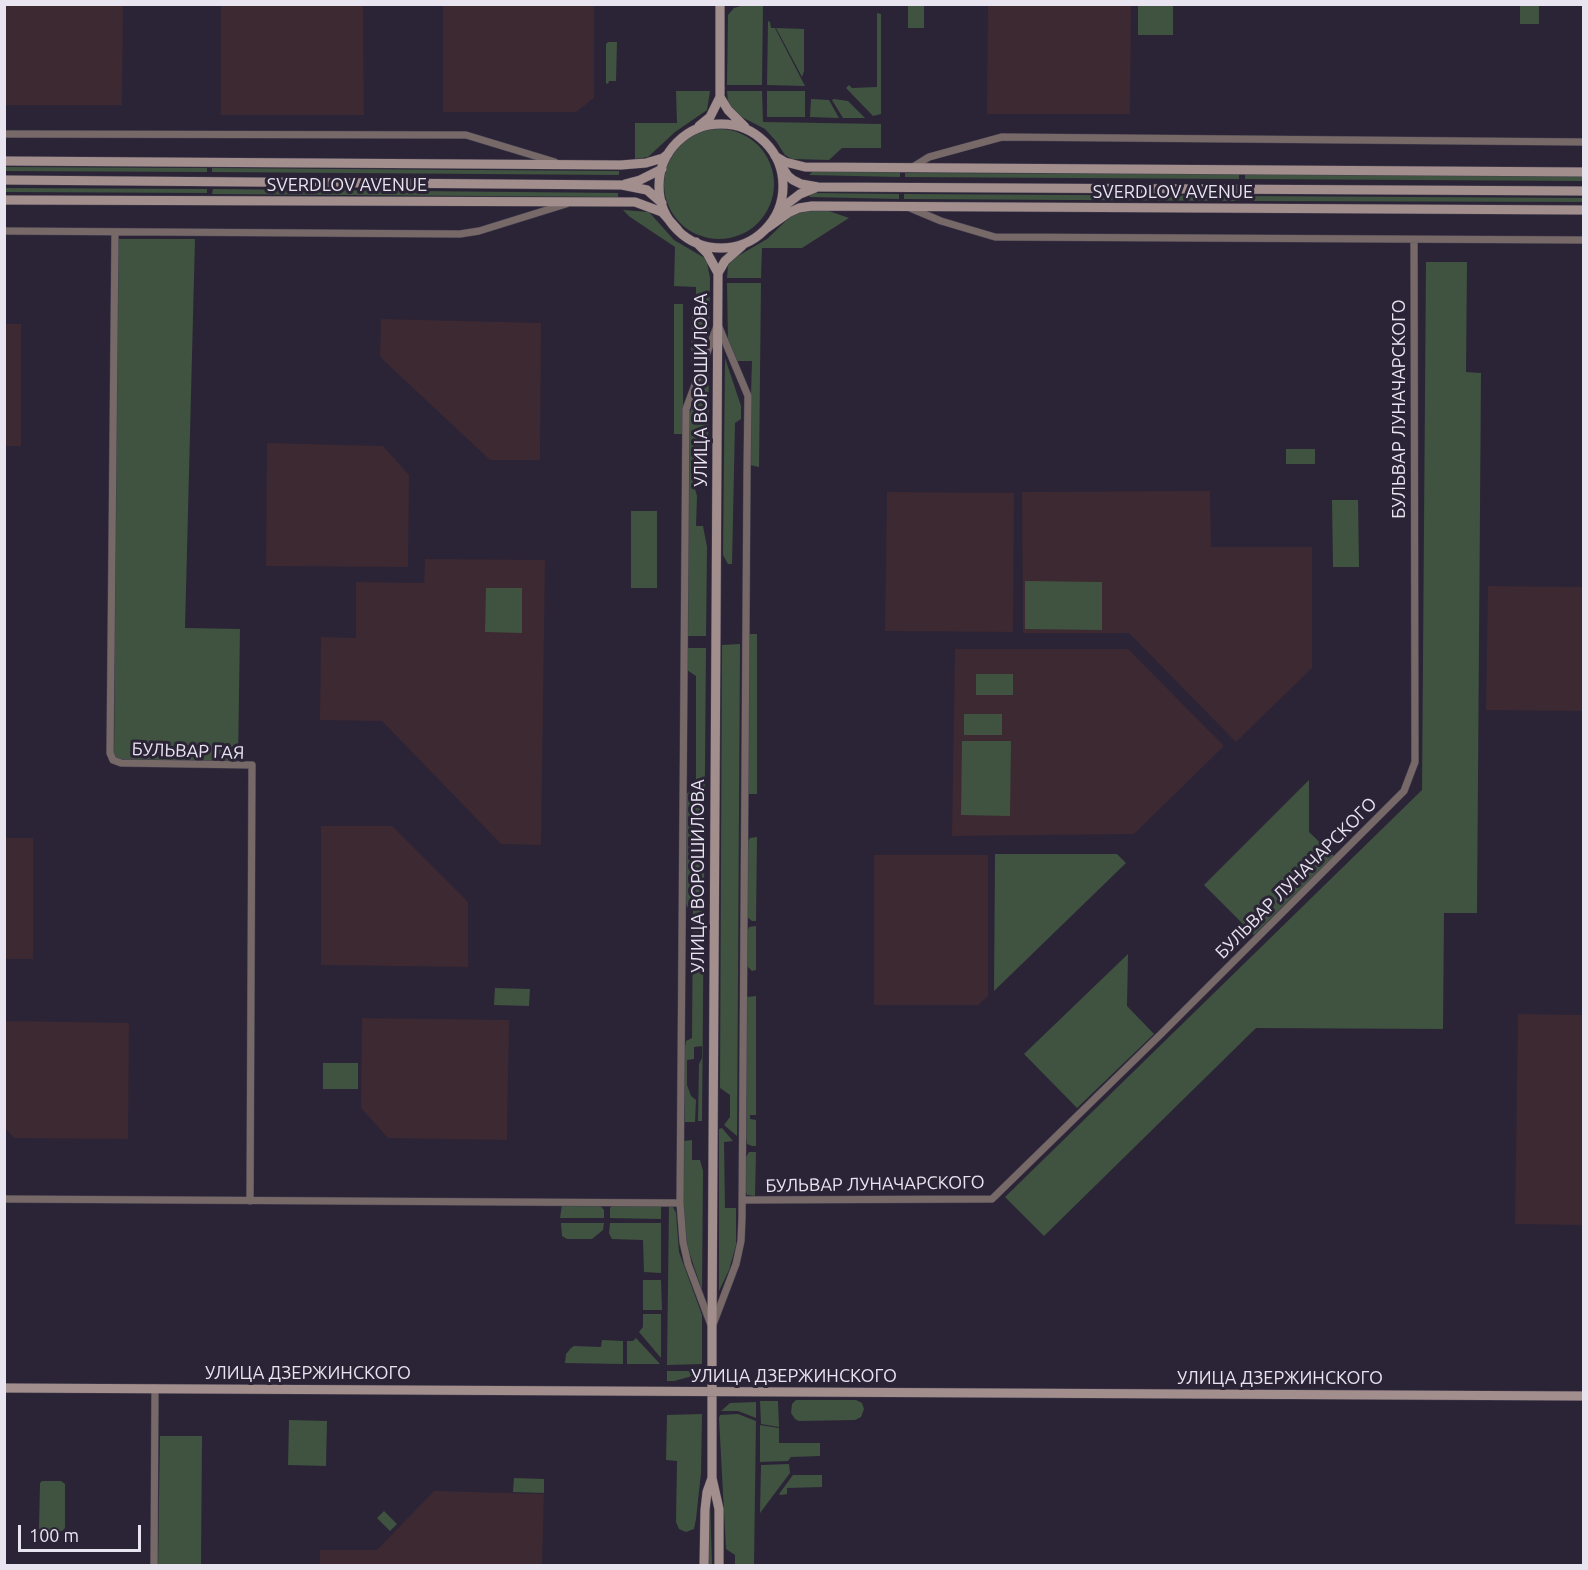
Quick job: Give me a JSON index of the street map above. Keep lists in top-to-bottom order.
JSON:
{
  "streets": {
    "main road": ["SVERDLOV AVENUE", "УЛИЦА ВОРОШИЛОВА", "УЛИЦА ДЗЕРЖИНСКОГО"],
    "street": ["БУЛЬВАР ЛУНАЧАРСКОГО", "БУЛЬВАР ГАЯ"]
  },
  "crossings": [
    ["УЛИЦА ВОРОШИЛОВА", "УЛИЦА ДЗЕРЖИНСКОГО"]
  ],
  "scale_bar": "100 m"
}
